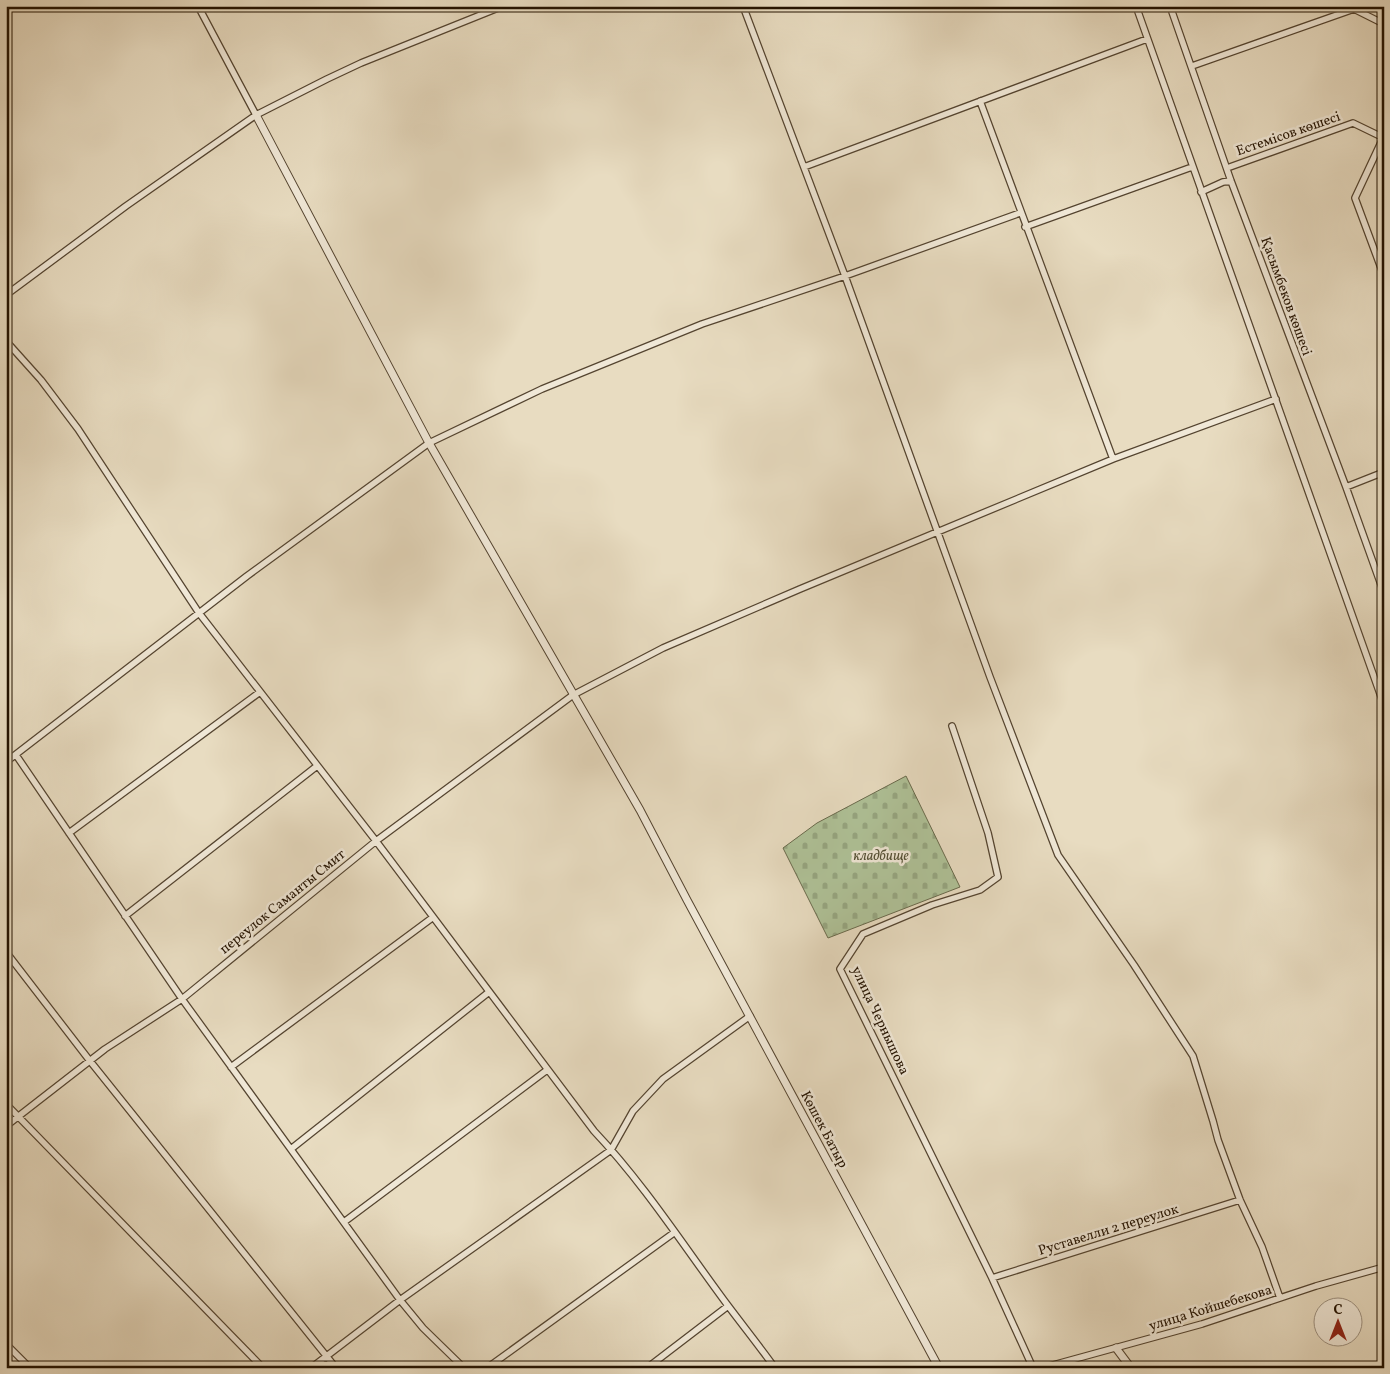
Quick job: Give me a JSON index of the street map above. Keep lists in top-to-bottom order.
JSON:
{
  "streets": {
    "street": [
      "Естемісов көшесі",
      "Қасымбеков көшесі",
      "переулок Саманты Смит",
      "улица Чернышова",
      "Көшек Батыр",
      "Руставелли 2 переулок",
      "улица Койшебекова"
    ]
  },
  "crossings": [
    ["Естемісов көшесі", "Қасымбеков көшесі"],
    ["переулок Саманты Смит", "Көшек Батыр"],
    ["улица Чернышова", "Руставелли 2 переулок"]
  ],
  "parks": ["кладбище"],
  "north": "top"
}
